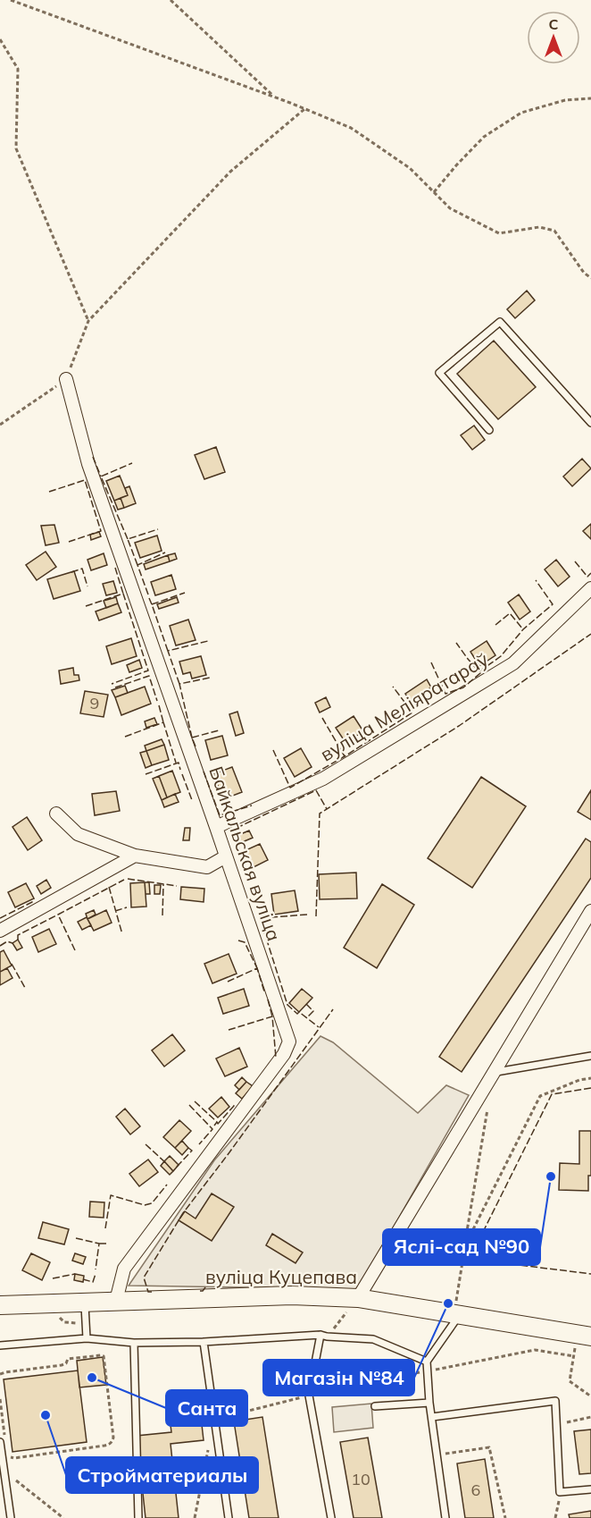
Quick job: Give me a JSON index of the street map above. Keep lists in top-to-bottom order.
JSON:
{
  "streets": {
    "main road": ["вуліца Куцепава"],
    "street": ["вуліца Меліяратараў", "Байкальская вуліца"]
  },
  "crossings": [
    ["вуліца Меліяратараў", "Байкальская вуліца"],
    ["Байкальская вуліца", "вуліца Куцепава"]
  ],
  "places": [
    "Яслі-сад №90",
    "Магазін №84",
    "Санта",
    "Стройматериалы"
  ],
  "house_numbers": ["9", "10", "6"],
  "north": "top"
}
